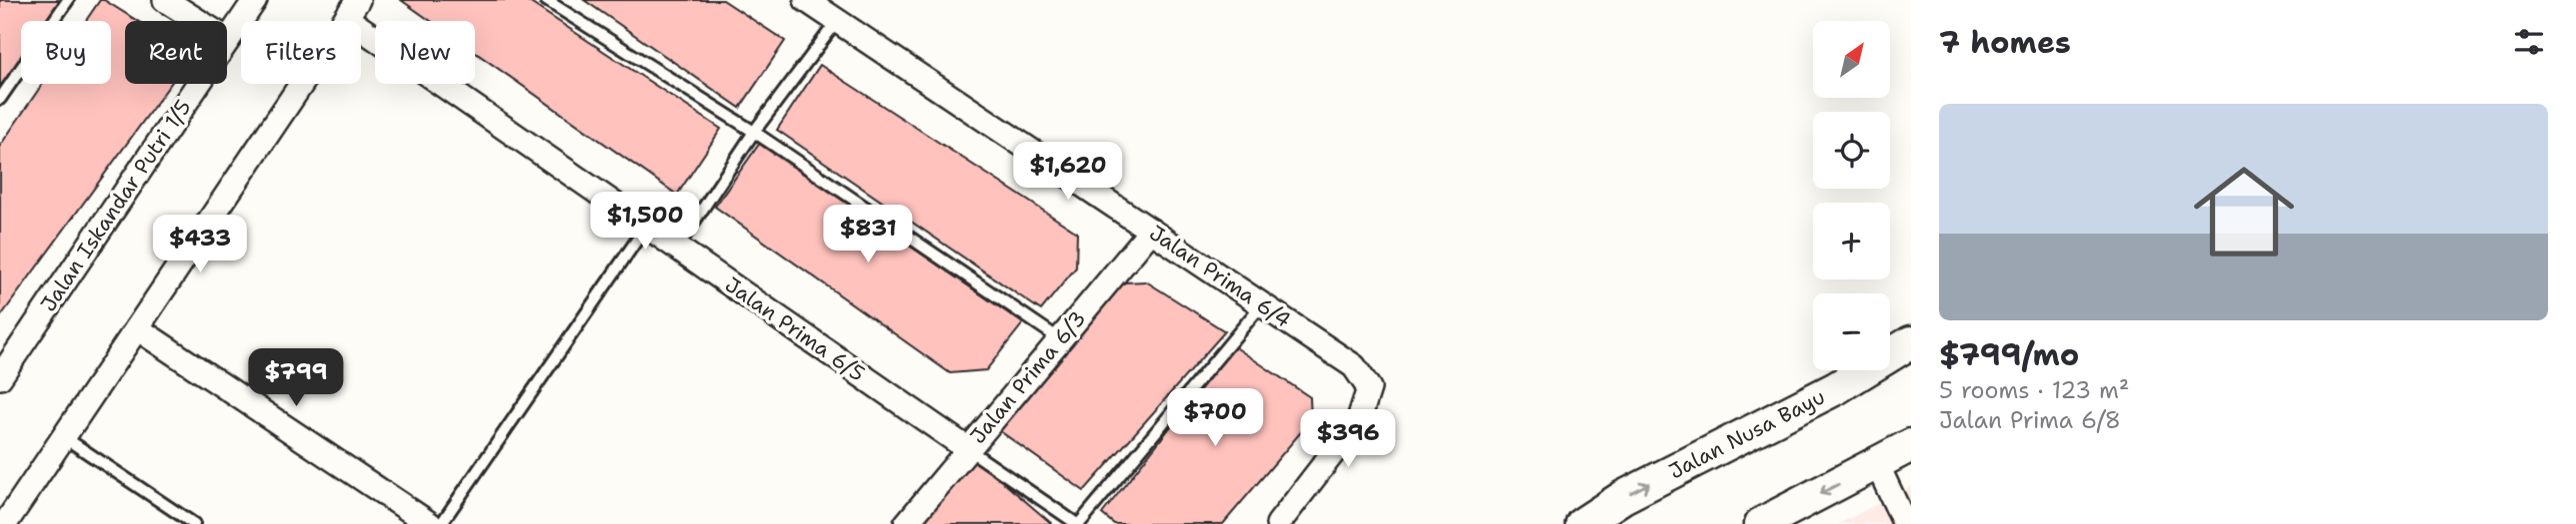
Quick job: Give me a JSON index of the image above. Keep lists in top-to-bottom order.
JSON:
{
  "streets": {
    "main road": ["Jalan Nusa Bayu"],
    "street": [
      "Jalan Iskandar Putri 1/5",
      "Jalan Prima 6/4",
      "Jalan Prima 6/5",
      "Jalan Prima 6/3"
    ]
  },
  "crossings": [
    ["Jalan Prima 6/4", "Jalan Prima 6/3"],
    ["Jalan Prima 6/5", "Jalan Prima 6/3"]
  ],
  "north": "top right",
  "page": {
    "heading": "7 homes",
    "map_buttons": ["+", "−"],
    "chip": [
      "Buy",
      "Rent",
      "Filters",
      "New"
    ],
    "list": [
      {
        "name": "$799/mo",
        "note": "5 rooms · 123 m² · Jalan Prima 6/8"
      }
    ],
    "price": [
      "$1,620",
      "$1,500",
      "$831",
      "$433",
      "$799",
      "$700",
      "$396"
    ]
  }
}
